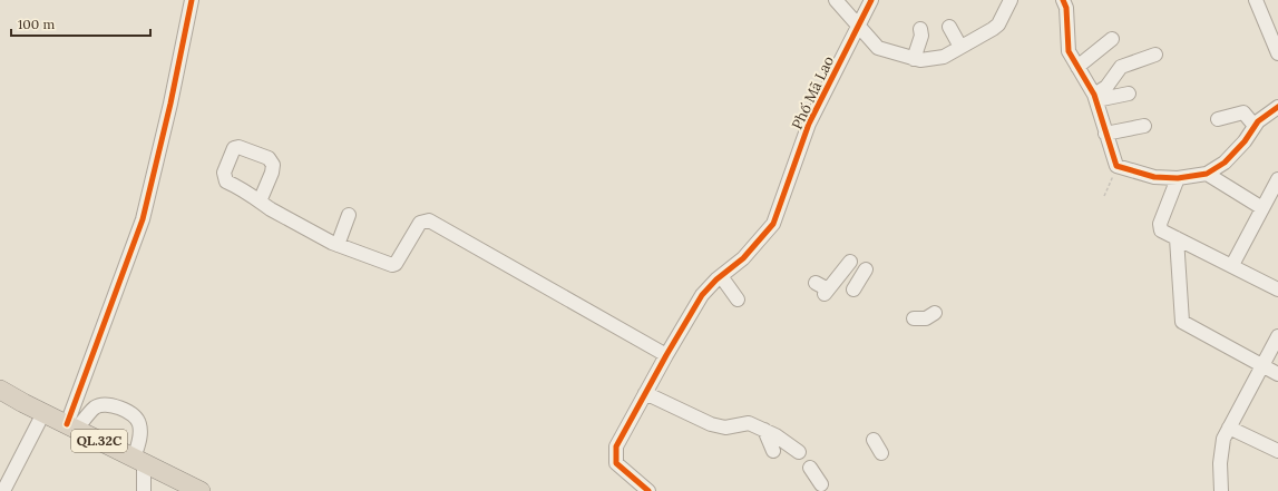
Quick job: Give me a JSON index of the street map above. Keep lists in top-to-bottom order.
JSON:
{
  "streets": {
    "highway": ["QL.32C"],
    "street": ["Phố Mã Lao"]
  },
  "scale_bar": "100 m"
}
